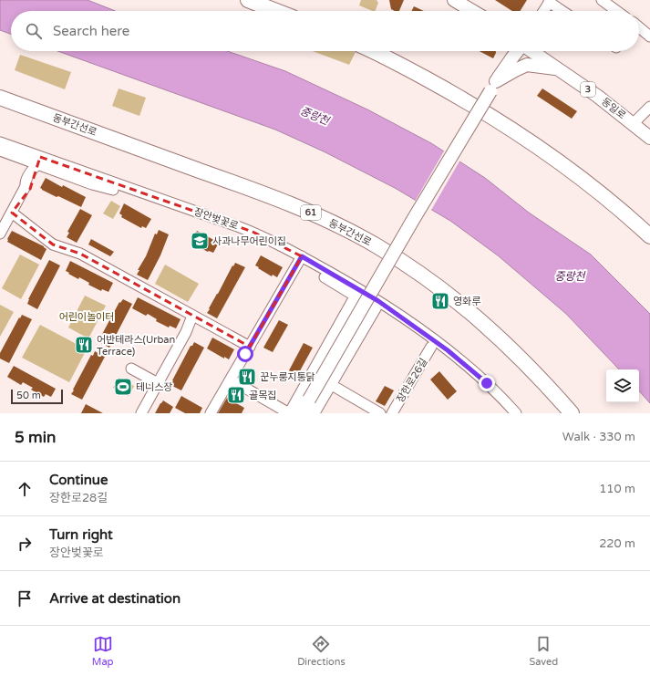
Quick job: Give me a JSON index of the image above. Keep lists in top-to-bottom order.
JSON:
{
  "streets": {
    "highway": ["동부간선로", "61"],
    "main road": ["3", "동일로"],
    "street": ["장안벚꽃로", "장한로26길"]
  },
  "crossings": [
    ["장안벚꽃로", "장한로26길"]
  ],
  "water": ["중랑천"],
  "parks": ["어린이놀이터"],
  "places": {
    "school or university": ["사과나무어린이집"],
    "restaurant": [
      "영화루",
      "어반테라스(Urban Terrace)",
      "꾼누룽지통닭",
      "골목집"
    ],
    "sports": ["테니스장"]
  },
  "scale_bar": "50 m",
  "page": {
    "search": "Search here",
    "scale": "50 m",
    "heading": ["5 min", "Walk · 330 m"],
    "list": [
      ["Continue", "장한로28길", "110 m"],
      ["Turn right", "장안벚꽃로", "220 m"],
      "Arrive at destination"
    ],
    "nav": ["Map", "Directions", "Saved"]
  }
}
